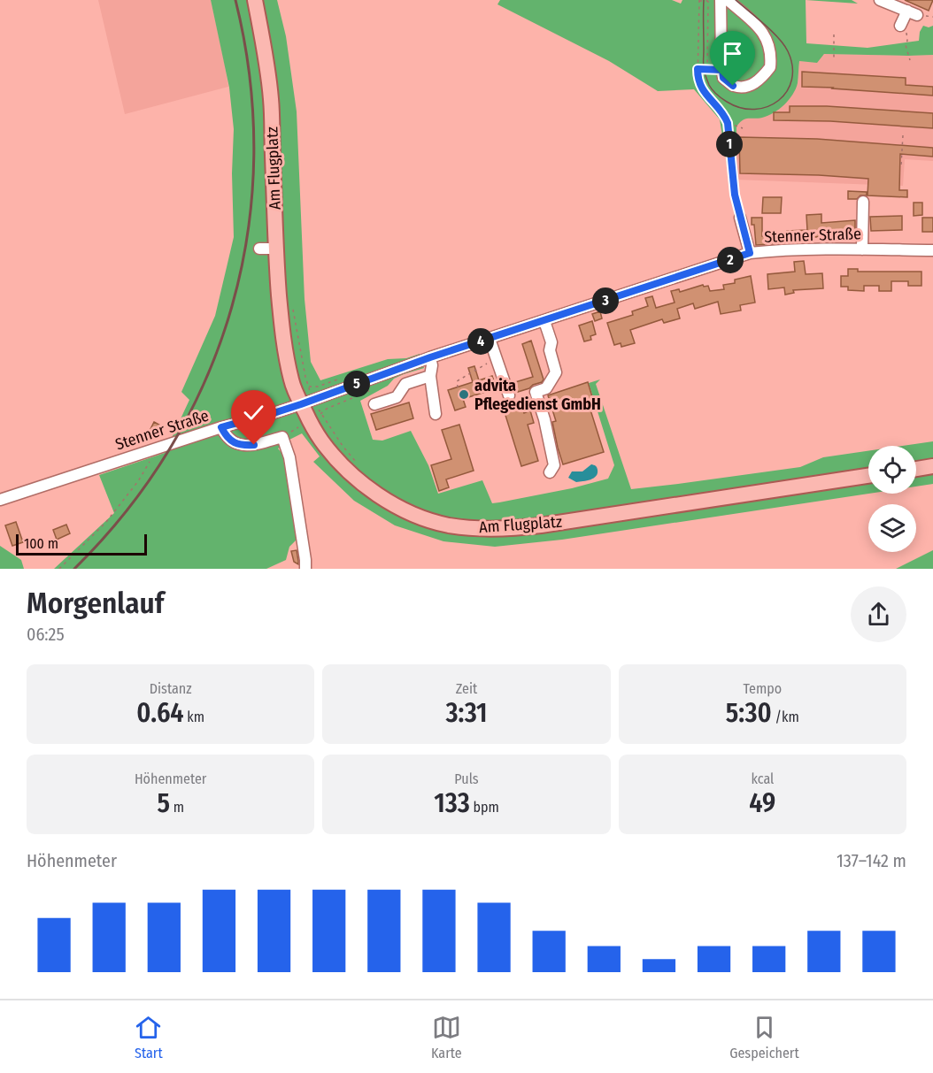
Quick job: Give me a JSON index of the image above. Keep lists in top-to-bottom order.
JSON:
{
  "streets": {
    "main road": ["Am Flugplatz"],
    "street": ["Stenner Straße"]
  },
  "crossings": [
    ["Am Flugplatz", "Stenner Straße"]
  ],
  "places": ["advita Pflegedienst GmbH"],
  "scale_bar": "100 m",
  "page": {
    "pins": [
      "1",
      "2",
      "3",
      "4",
      "5"
    ],
    "scale": "100 m",
    "heading": ["Morgenlauf", "06:25"],
    "stats": [
      ["Distanz", "0.64 km"],
      ["Zeit", "3:31"],
      ["Tempo", "5:30 /km"],
      ["Höhenmeter", "5 m"],
      ["Puls", "133 bpm"],
      ["kcal", "49"]
    ],
    "chart": ["Höhenmeter", "137–142 m"],
    "tabs": ["Start", "Karte", "Gespeichert"]
  }
}
